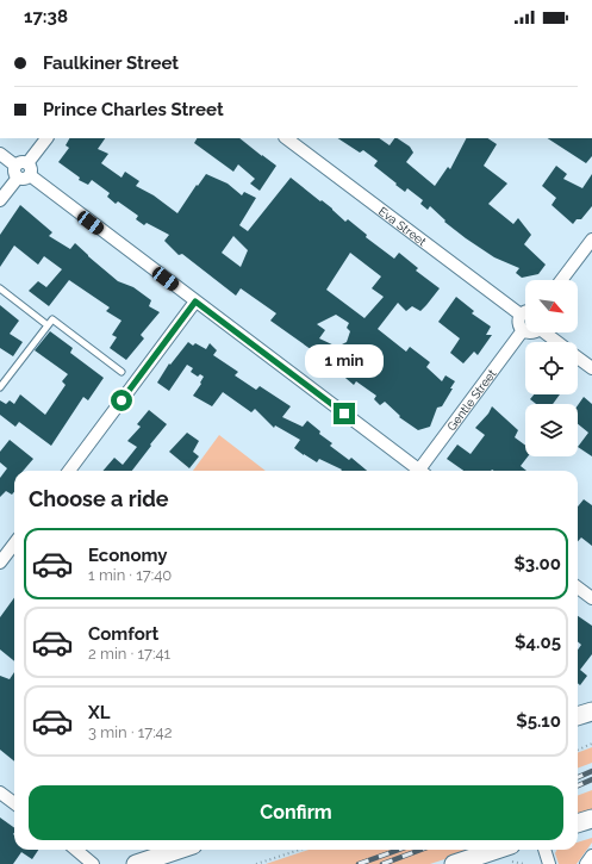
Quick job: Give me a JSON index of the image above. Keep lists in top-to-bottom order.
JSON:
{
  "streets": {
    "street": ["Eva Street", "Gentle Street"]
  },
  "north": "bottom right",
  "page": {
    "status": "17:38",
    "banner": ["Faulkiner Street", "Prince Charles Street"],
    "bubble": "1 min",
    "heading": "Choose a ride",
    "list": [
      {
        "name": "Economy",
        "note": "1 min · 17:40",
        "value": "$3.00"
      },
      {
        "name": "Comfort",
        "note": "2 min · 17:41",
        "value": "$4.05"
      },
      {
        "name": "XL",
        "note": "3 min · 17:42",
        "value": "$5.10"
      }
    ],
    "buttons": "Confirm"
  }
}
